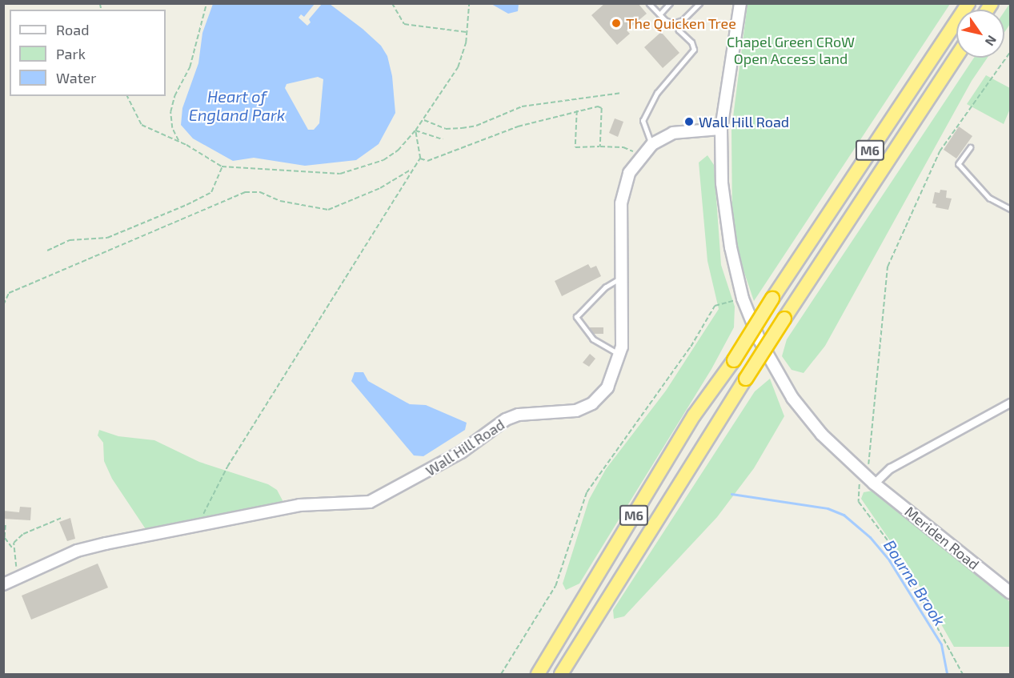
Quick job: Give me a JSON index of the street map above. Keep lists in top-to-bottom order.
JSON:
{
  "streets": {
    "highway": ["M6"],
    "street": ["Wall Hill Road", "Meriden Road"]
  },
  "crossings": [
    ["Wall Hill Road", "Meriden Road"]
  ],
  "water": ["Heart of England Park", "Bourne Brook"],
  "parks": ["Chapel Green CRoW Open Access land"],
  "places": ["The Quicken Tree", "Wall Hill Road"],
  "legend": ["Road", "Park", "Water"],
  "north": "bottom right"
}
